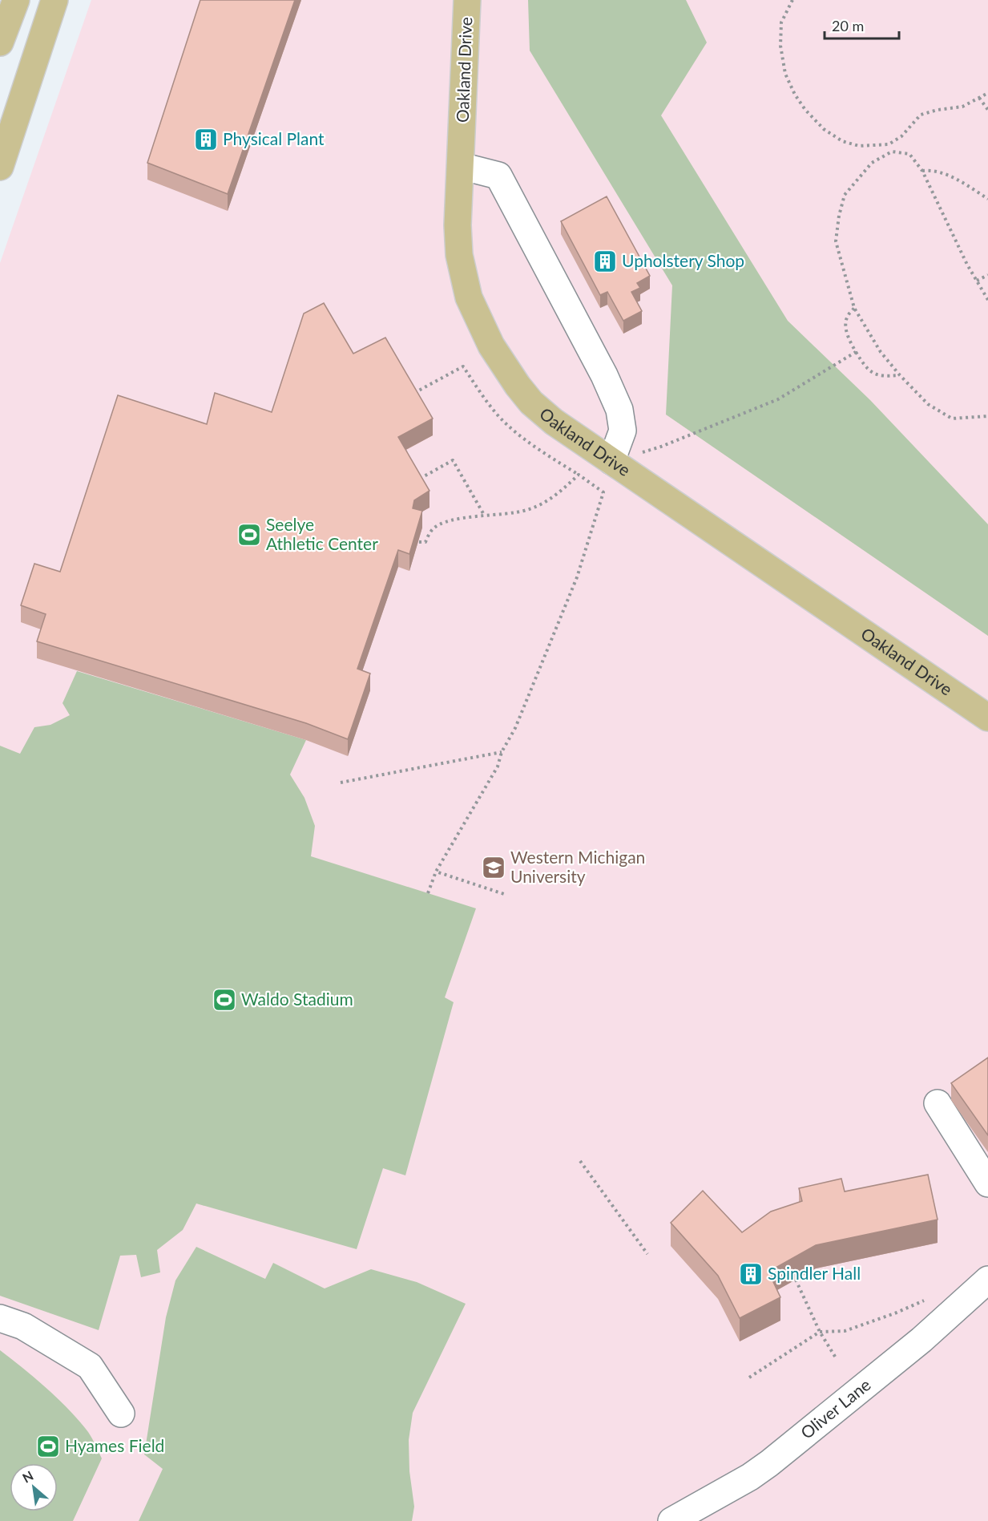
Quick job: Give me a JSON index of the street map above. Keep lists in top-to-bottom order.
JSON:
{
  "streets": {
    "main road": ["Oakland Drive"],
    "street": ["Oliver Lane"]
  },
  "places": {
    "building": ["Physical Plant", "Upholstery Shop", "Spindler Hall"],
    "sports": ["Seelye Athletic Center", "Waldo Stadium", "Hyames Field"],
    "school or university": ["Western Michigan University"]
  },
  "scale_bar": "20 m",
  "north": "top left"
}
